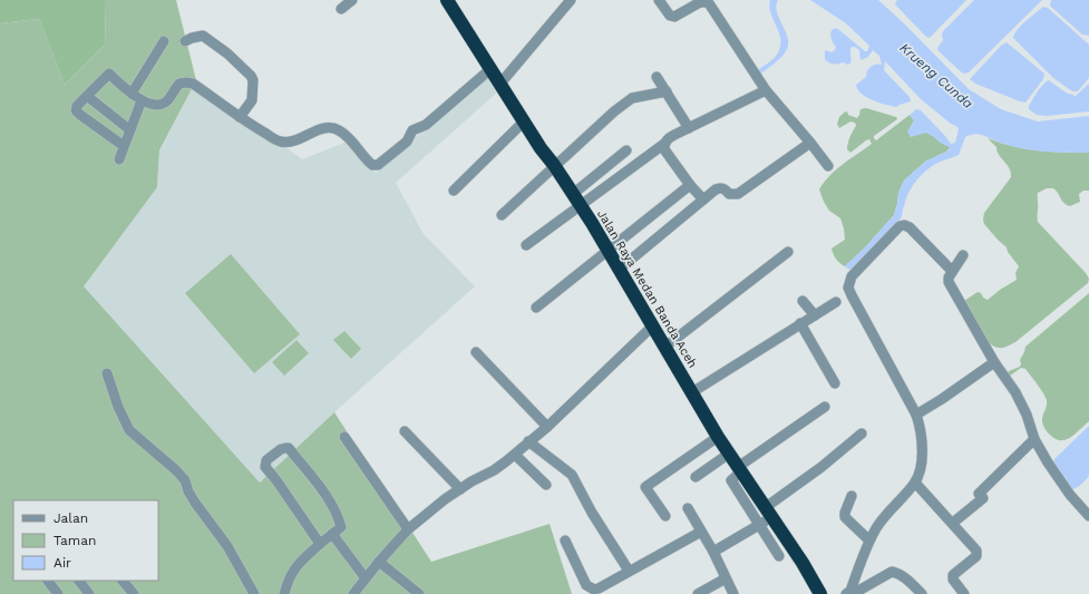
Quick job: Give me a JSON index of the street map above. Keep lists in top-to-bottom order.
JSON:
{
  "streets": {
    "highway": ["Jalan Raya Medan Banda Aceh"]
  },
  "water": ["Krueng Cunda"],
  "legend": ["Jalan", "Taman", "Air"]
}
